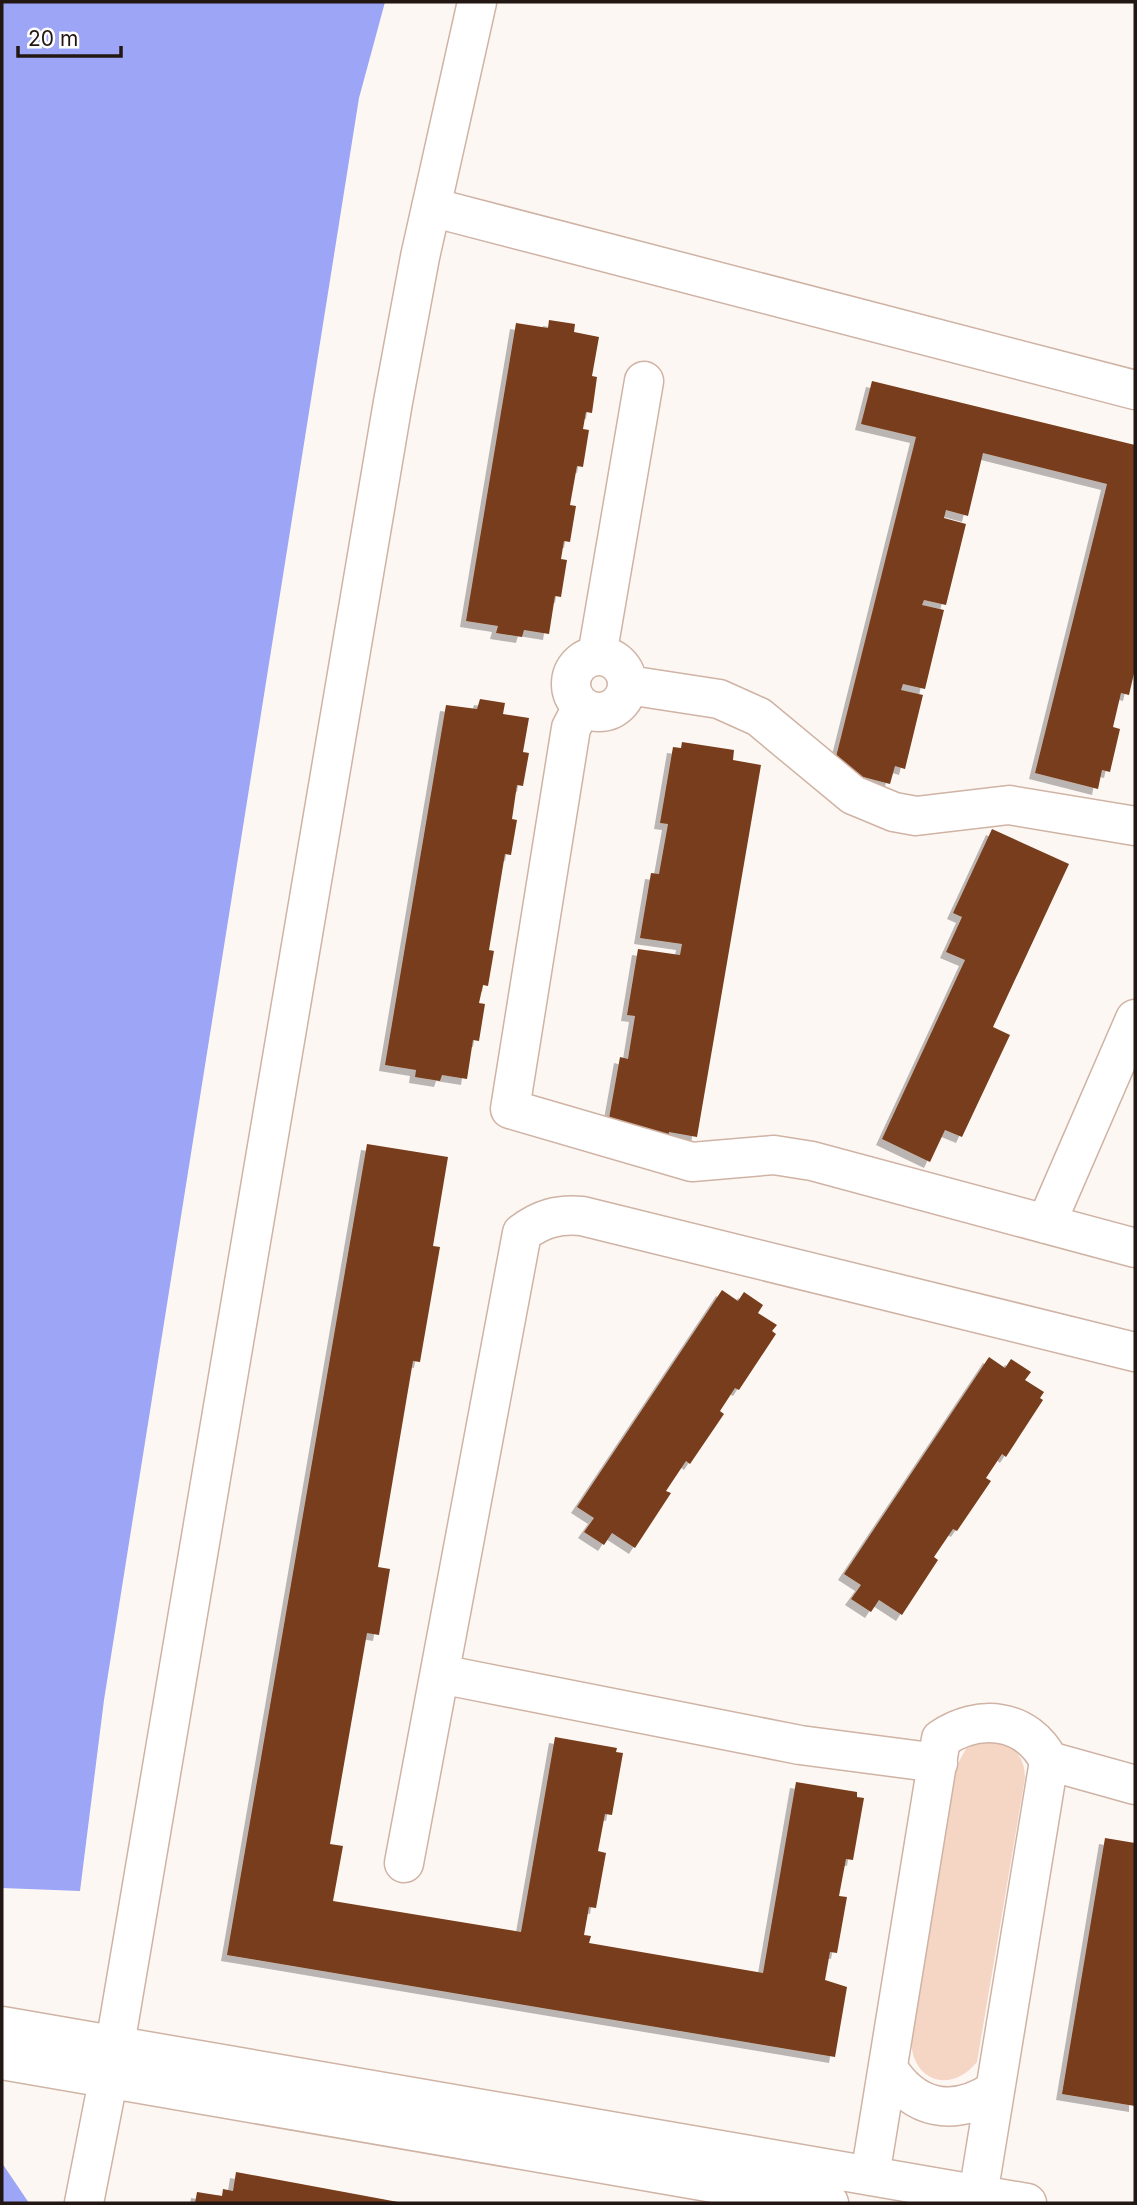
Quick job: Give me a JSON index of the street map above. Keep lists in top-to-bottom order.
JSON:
{
  "scale_bar": "20 m"
}
